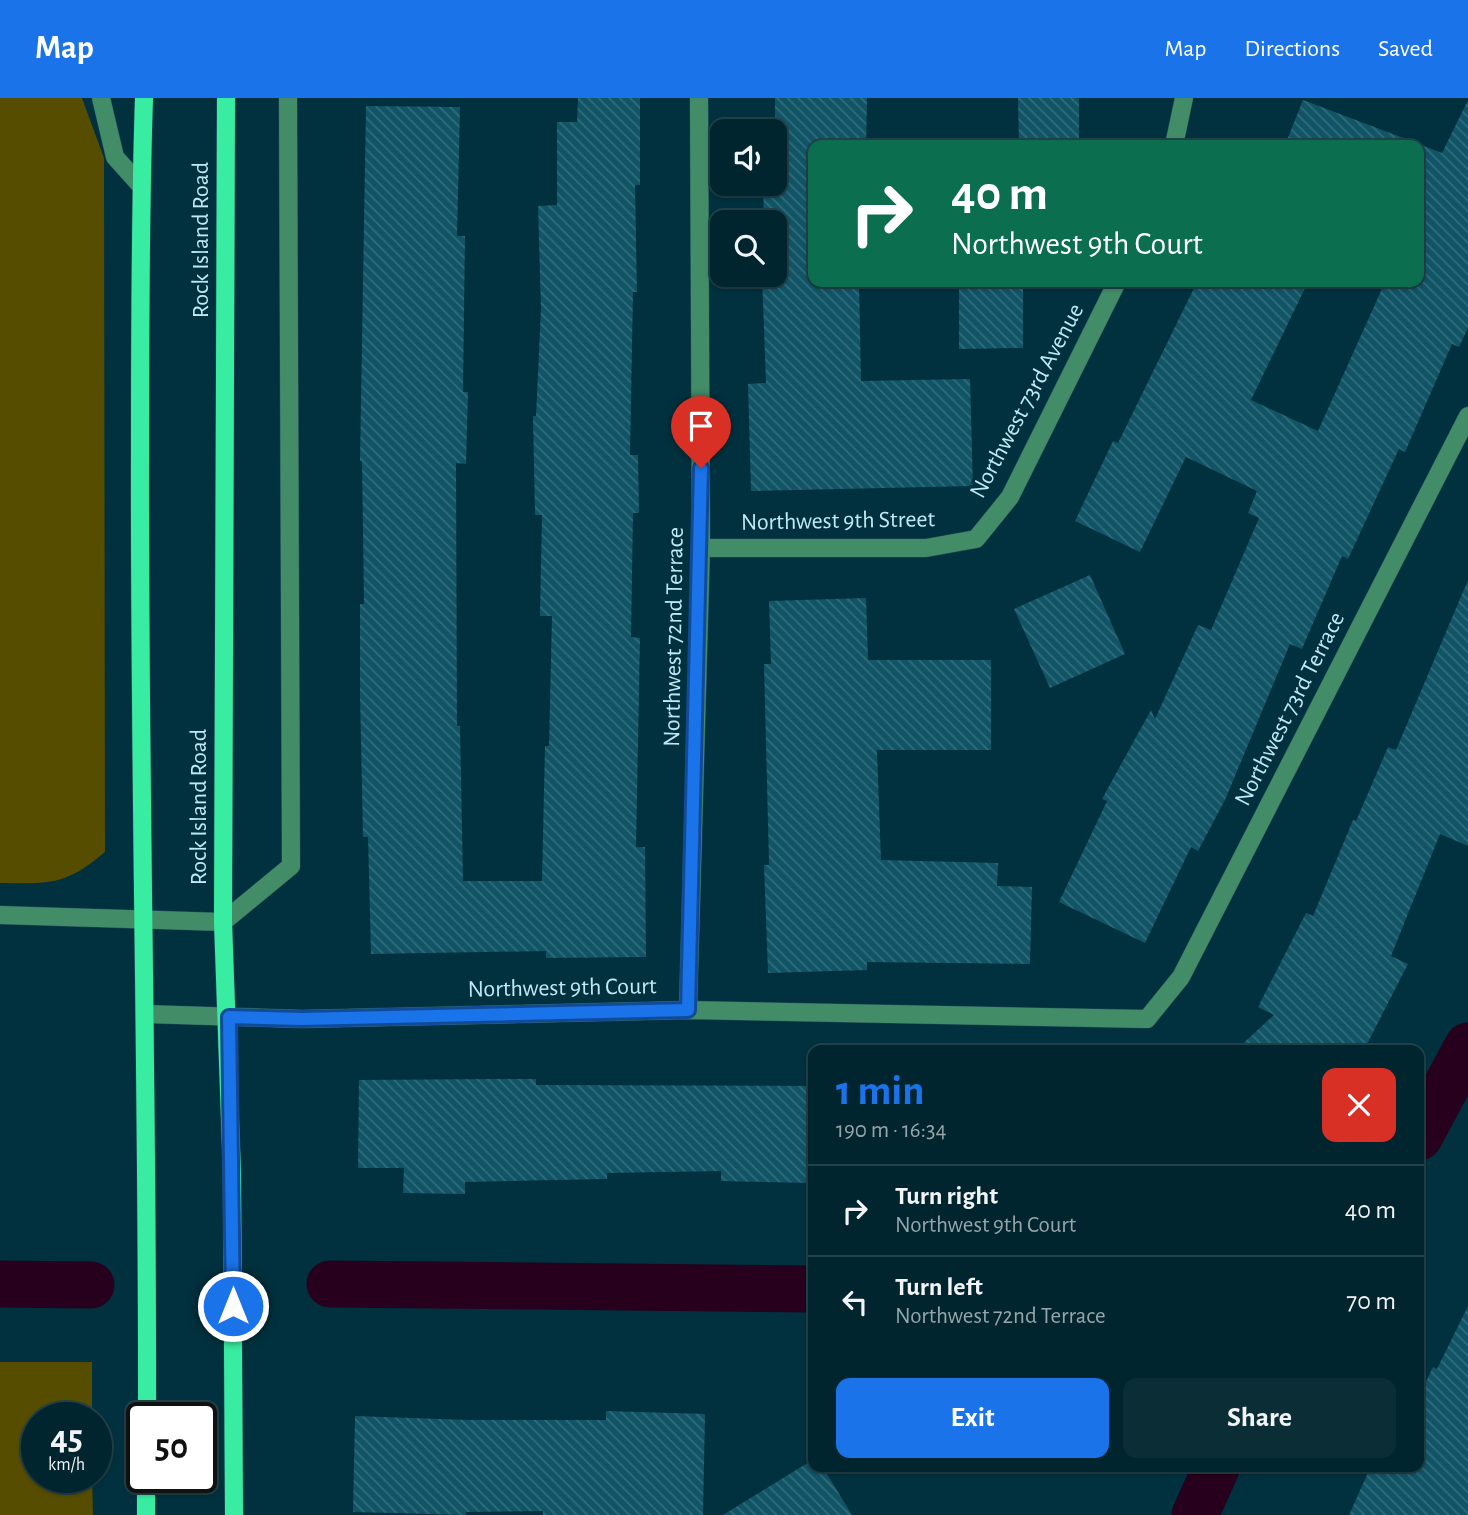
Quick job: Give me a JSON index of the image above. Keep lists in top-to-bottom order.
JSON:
{
  "streets": {
    "main road": ["Rock Island Road"],
    "street": [
      "Northwest 73rd Avenue",
      "Northwest 9th Street",
      "Northwest 72nd Terrace",
      "Northwest 73rd Terrace",
      "Northwest 9th Court"
    ]
  },
  "crossings": [
    ["Rock Island Road", "Northwest 9th Court"],
    ["Northwest 73rd Avenue", "Northwest 9th Street"],
    ["Northwest 9th Street", "Northwest 72nd Terrace"],
    ["Northwest 72nd Terrace", "Northwest 9th Court"],
    ["Northwest 73rd Terrace", "Northwest 9th Court"]
  ],
  "page": {
    "header": "Map",
    "nav": ["Map", "Directions", "Saved"],
    "turn": ["40 m", "Northwest 9th Court"],
    "heading": ["1 min", "190 m · 16:34"],
    "list": [
      {
        "name": "Turn right",
        "note": "Northwest 9th Court",
        "value": "40 m"
      },
      {
        "name": "Turn left",
        "note": "Northwest 72nd Terrace",
        "value": "70 m"
      }
    ],
    "buttons": ["Exit", "Share"],
    "speed": "45 km/h",
    "limit": "50"
  }
}
